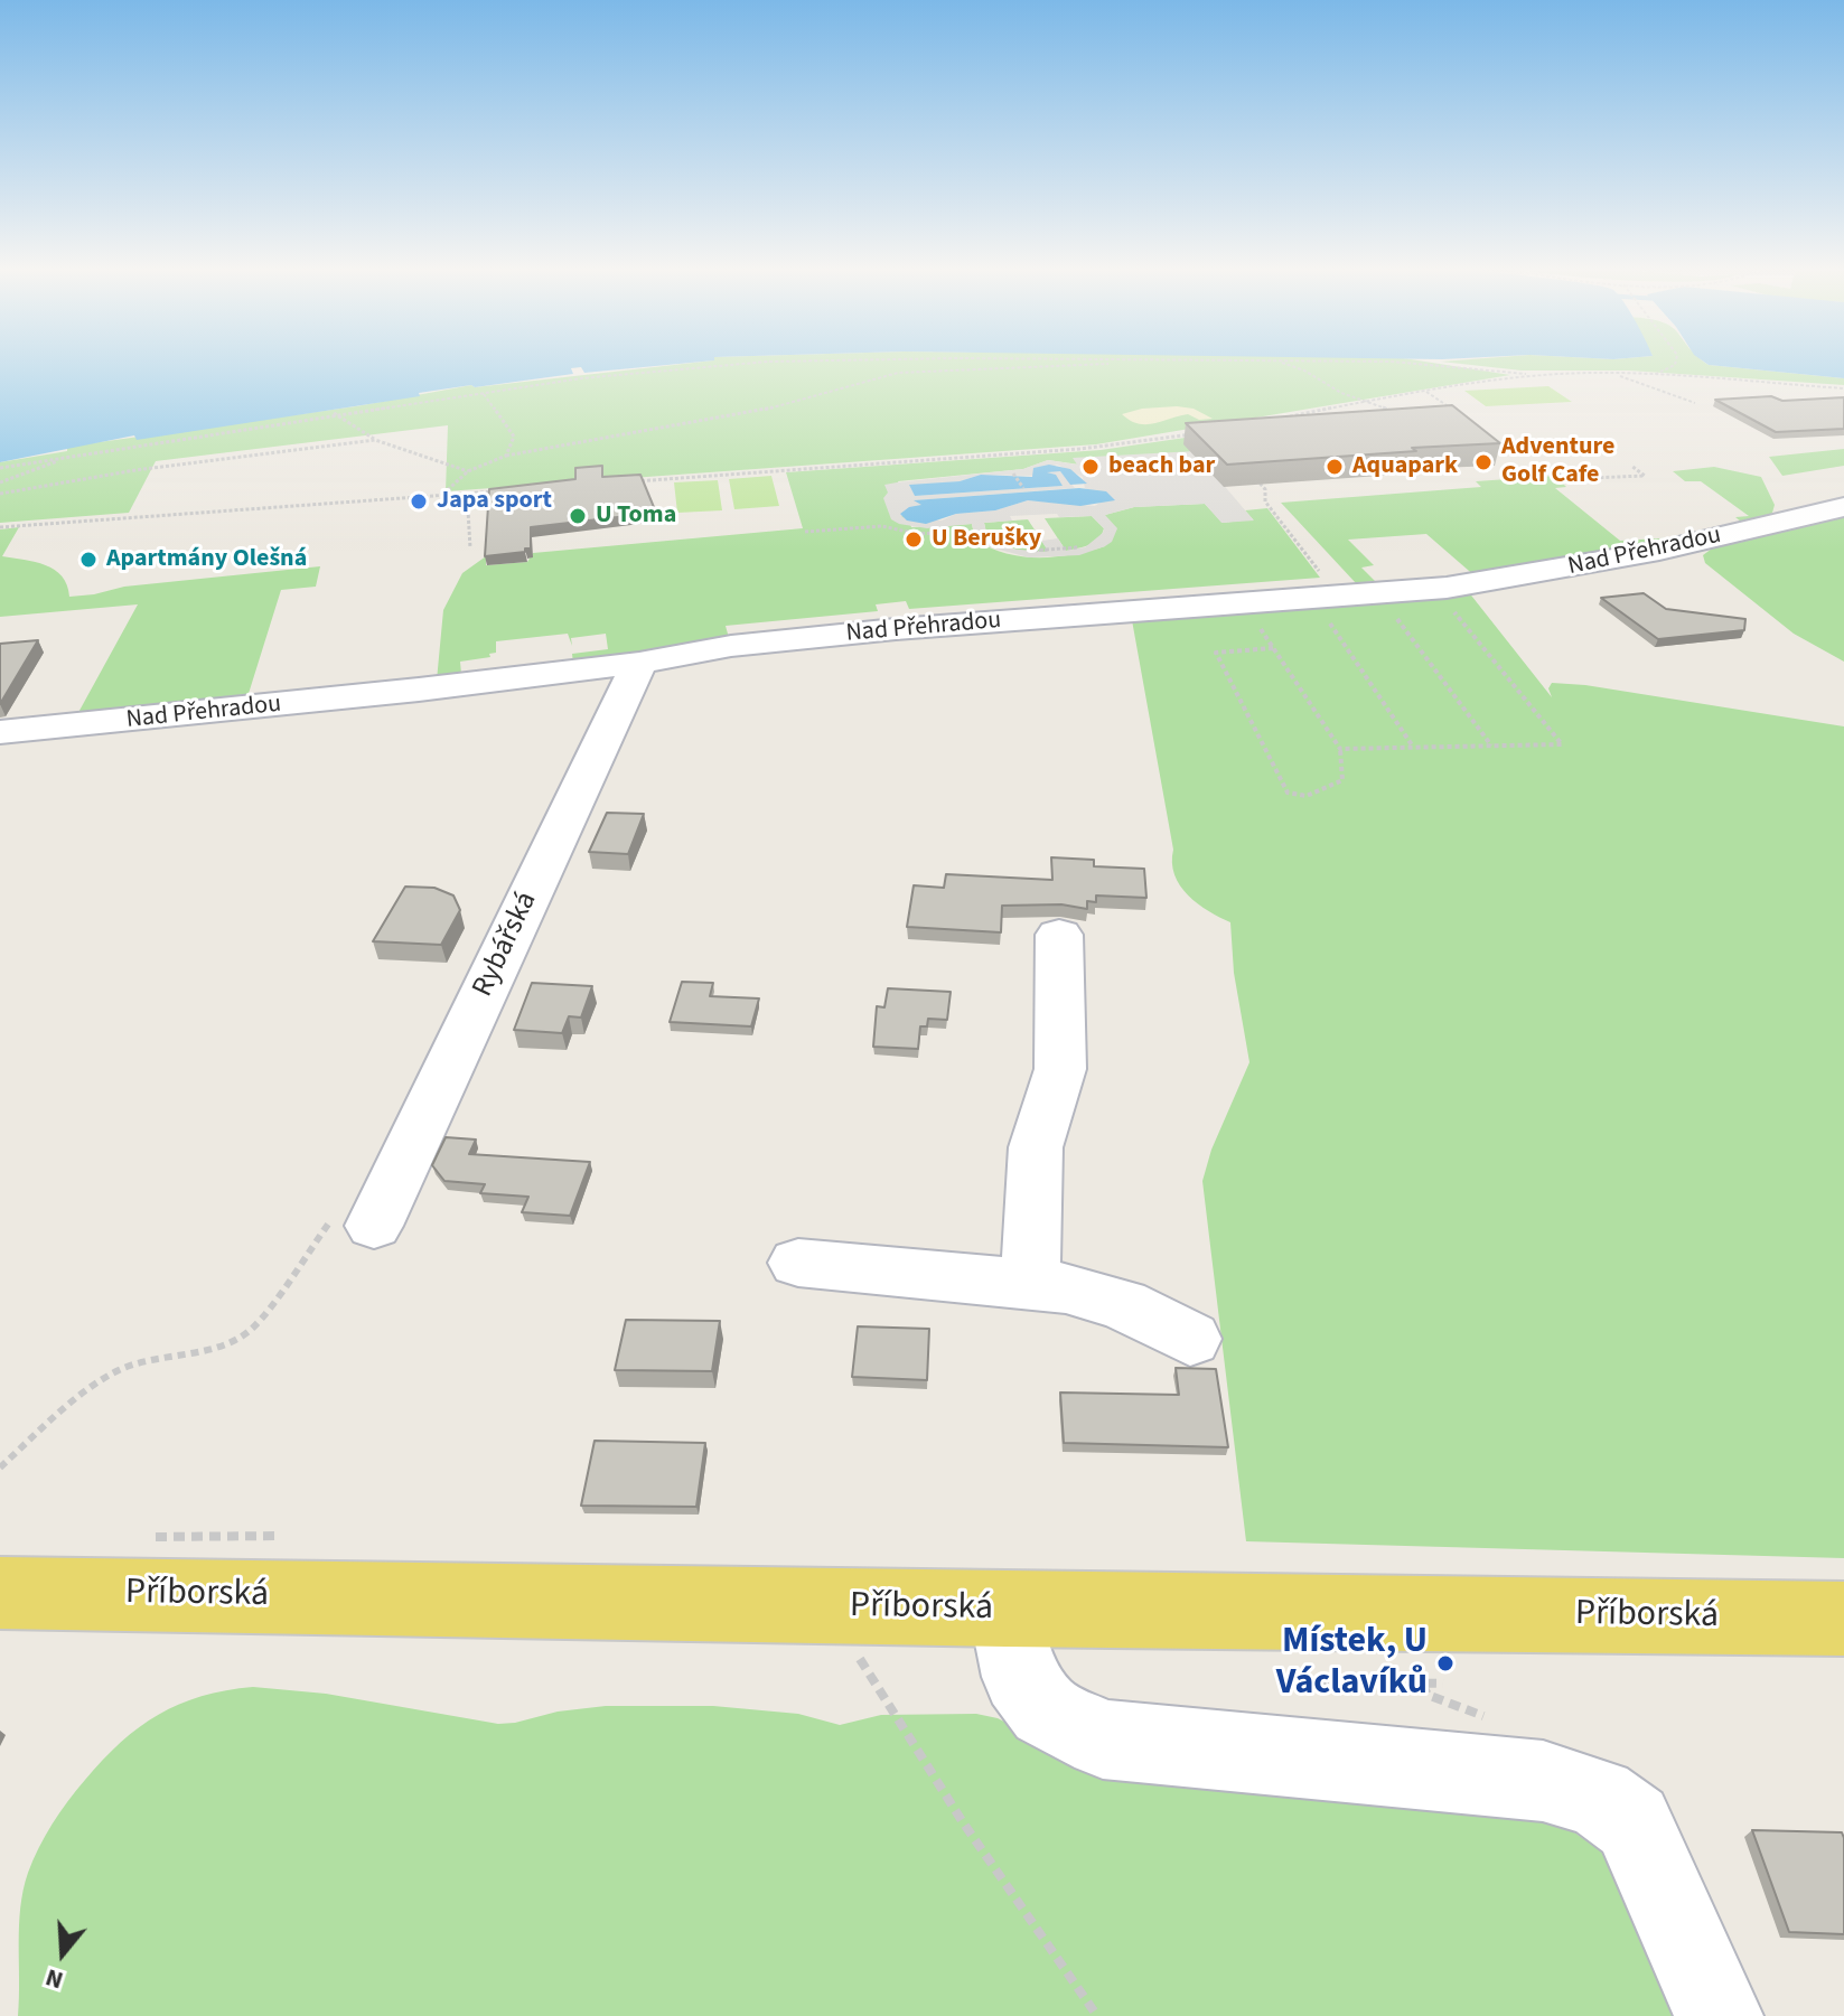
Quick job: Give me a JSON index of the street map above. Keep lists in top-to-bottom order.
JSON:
{
  "streets": {
    "main road": ["Příborská"],
    "street": ["Nad Přehradou", "Rybářská"]
  },
  "crossings": [
    ["Nad Přehradou", "Rybářská"]
  ],
  "places": [
    "Adventure Golf Cafe",
    "beach bar",
    "Aquapark",
    "Japa sport",
    "U Toma",
    "U Berušky",
    "Apartmány Olešná",
    "Místek, U Václavíků"
  ],
  "north": "bottom"
}
